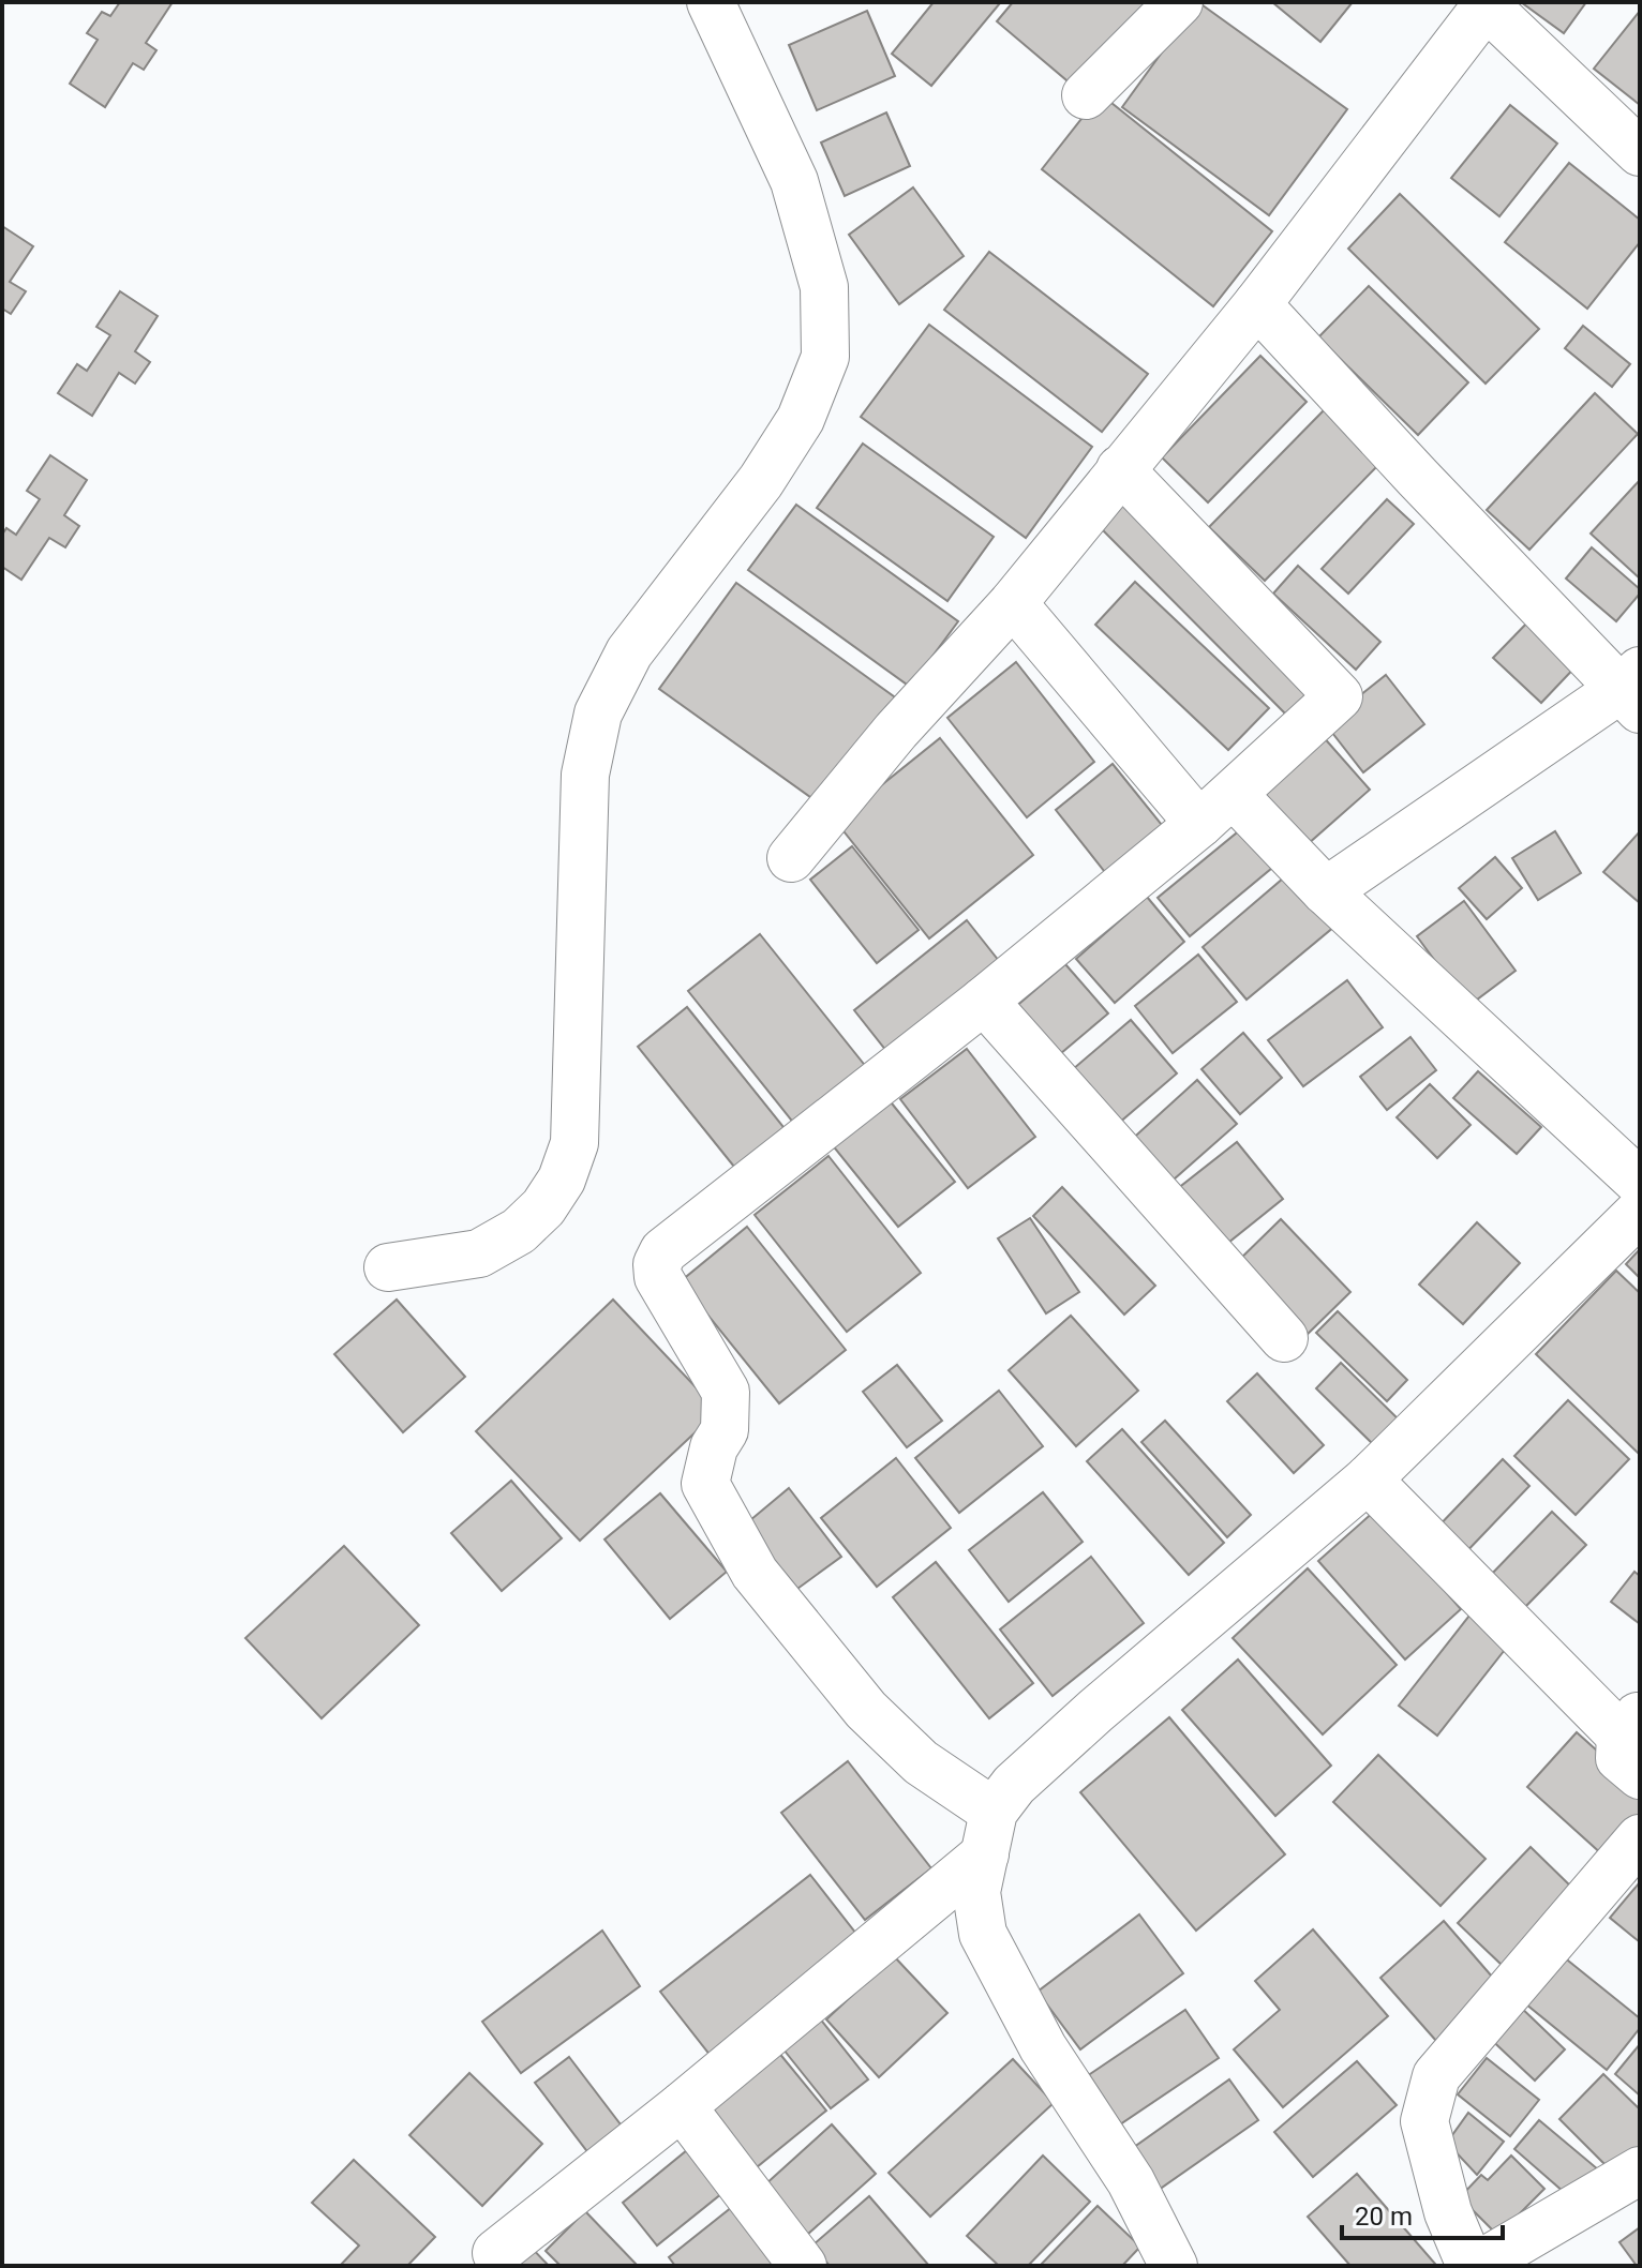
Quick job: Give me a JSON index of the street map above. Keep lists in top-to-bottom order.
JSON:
{
  "scale_bar": "20 m"
}
